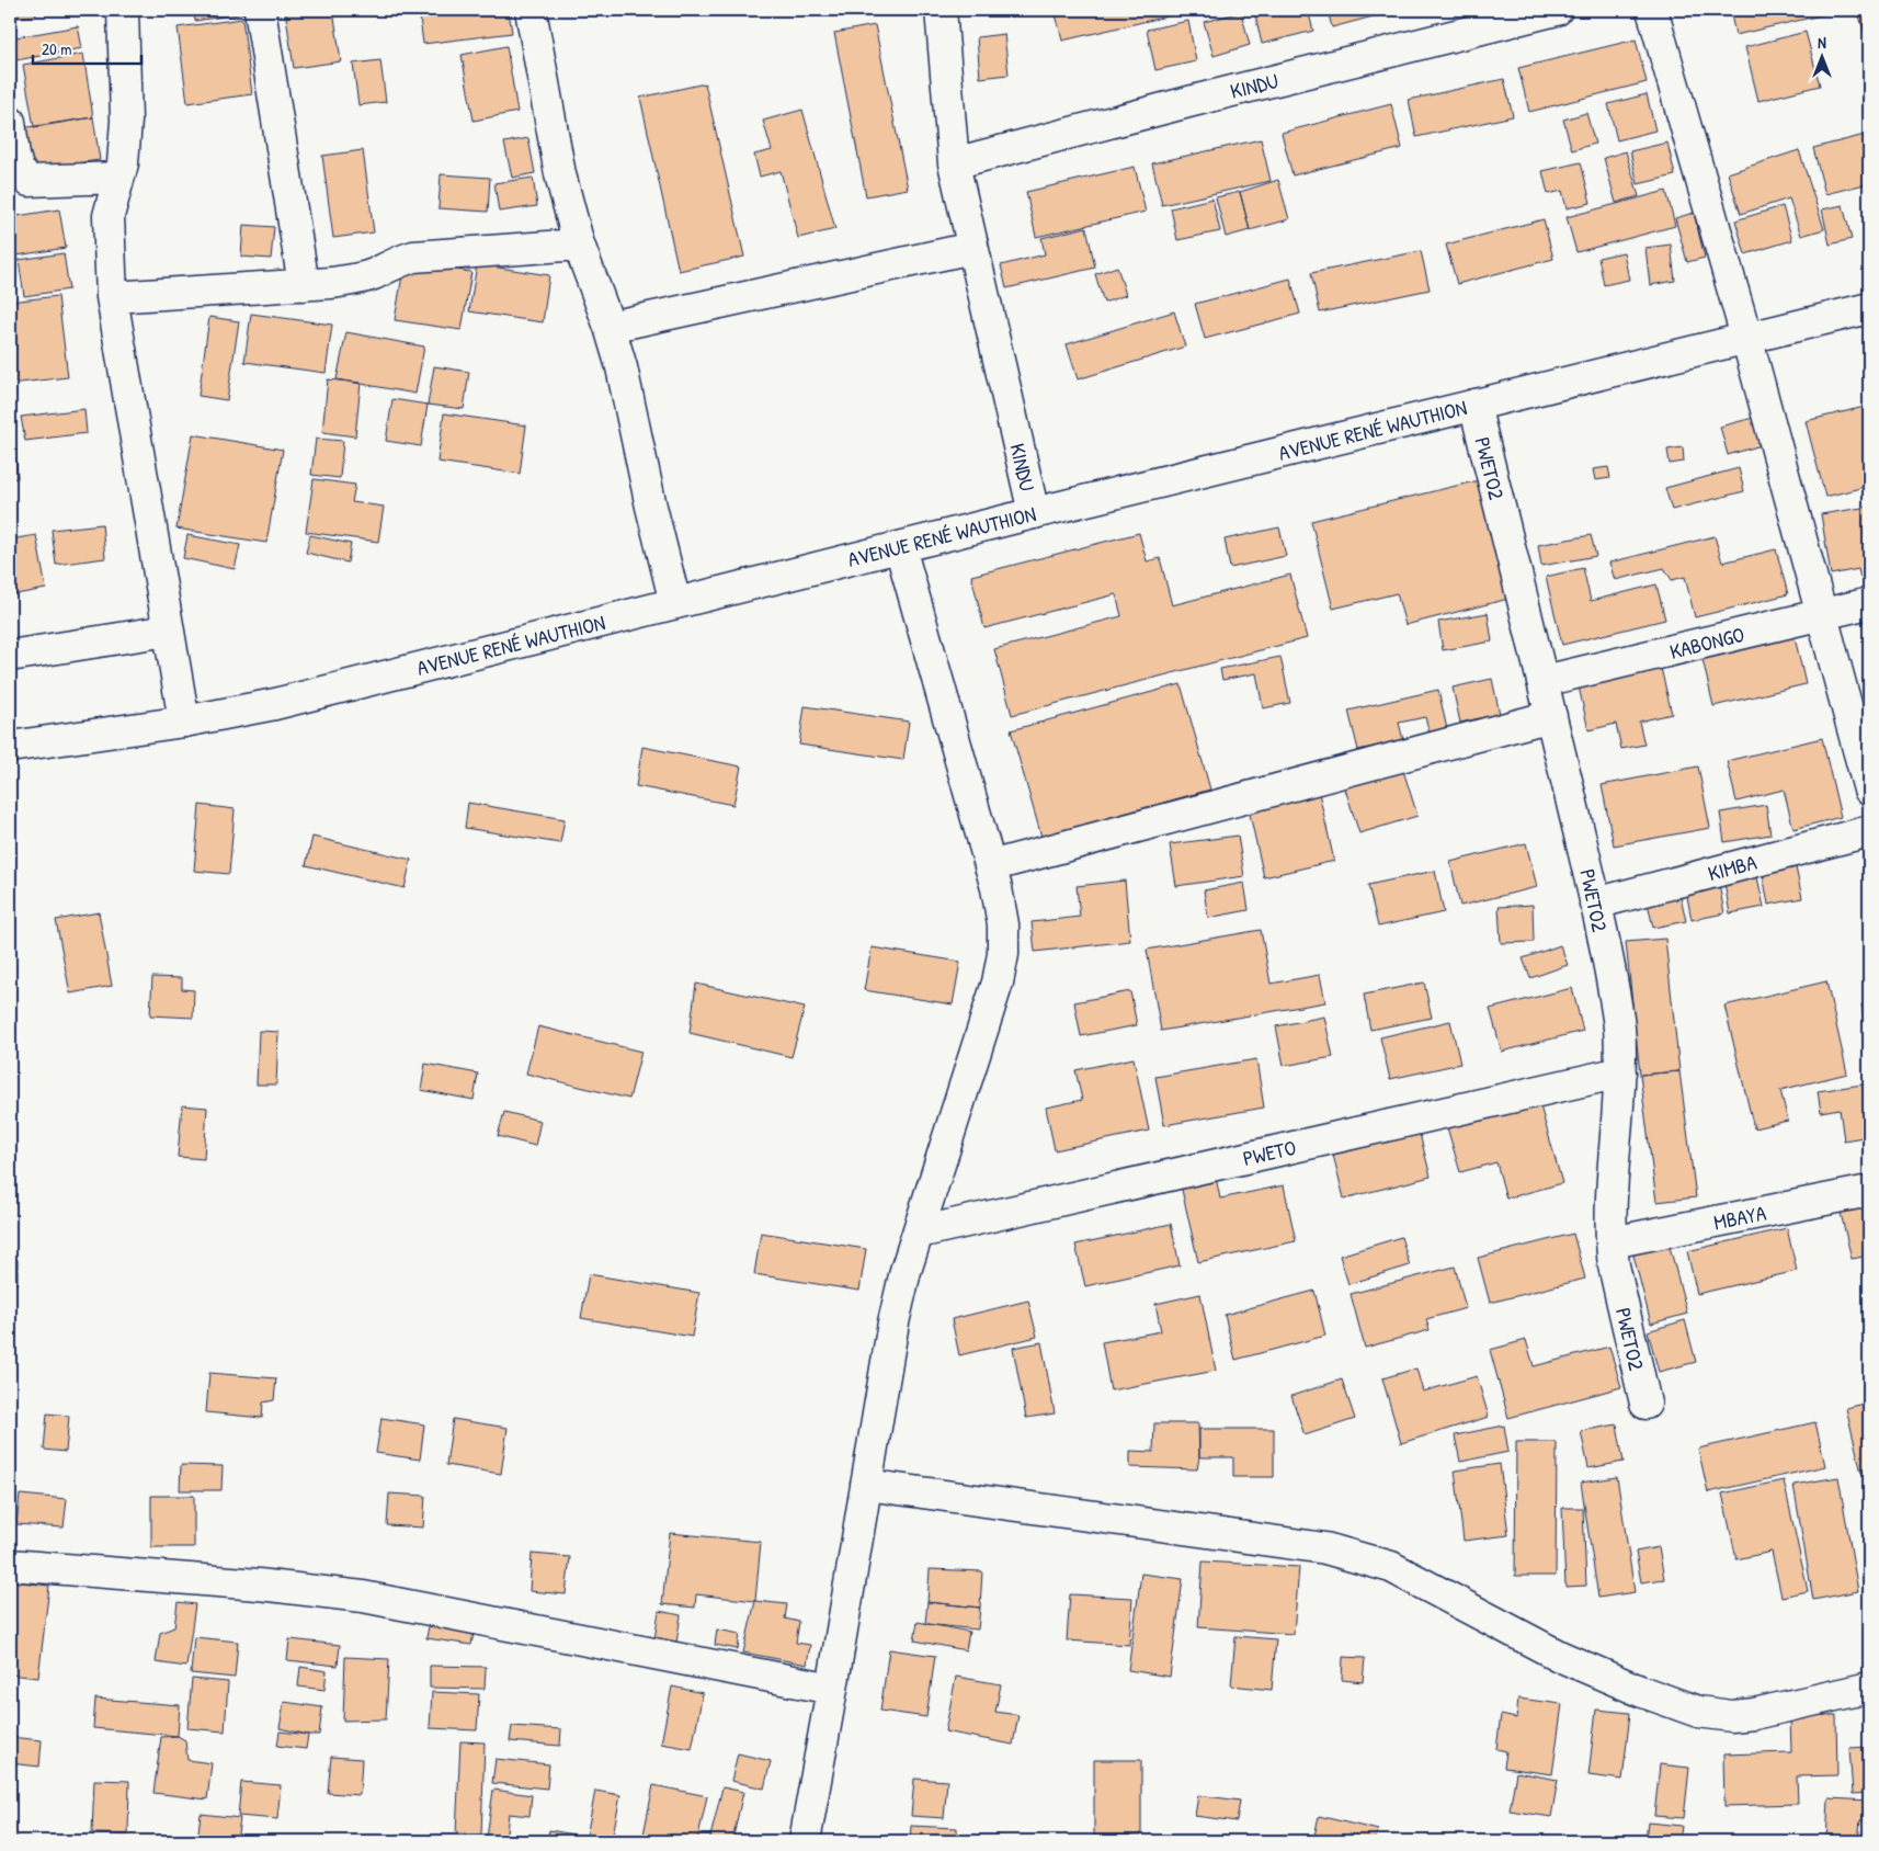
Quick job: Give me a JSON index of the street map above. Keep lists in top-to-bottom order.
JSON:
{
  "streets": {
    "street": [
      "KINDU",
      "AVENUE RENÉ WAUTHION",
      "PWETO2",
      "KABONGO",
      "KIMBA",
      "PWETO",
      "MBAYA"
    ]
  },
  "crossings": [
    ["KINDU", "AVENUE RENÉ WAUTHION"],
    ["AVENUE RENÉ WAUTHION", "PWETO2"],
    ["PWETO2", "KABONGO"],
    ["PWETO2", "KIMBA"],
    ["PWETO2", "PWETO"],
    ["PWETO2", "MBAYA"]
  ],
  "scale_bar": "20 m",
  "north": "top"
}
